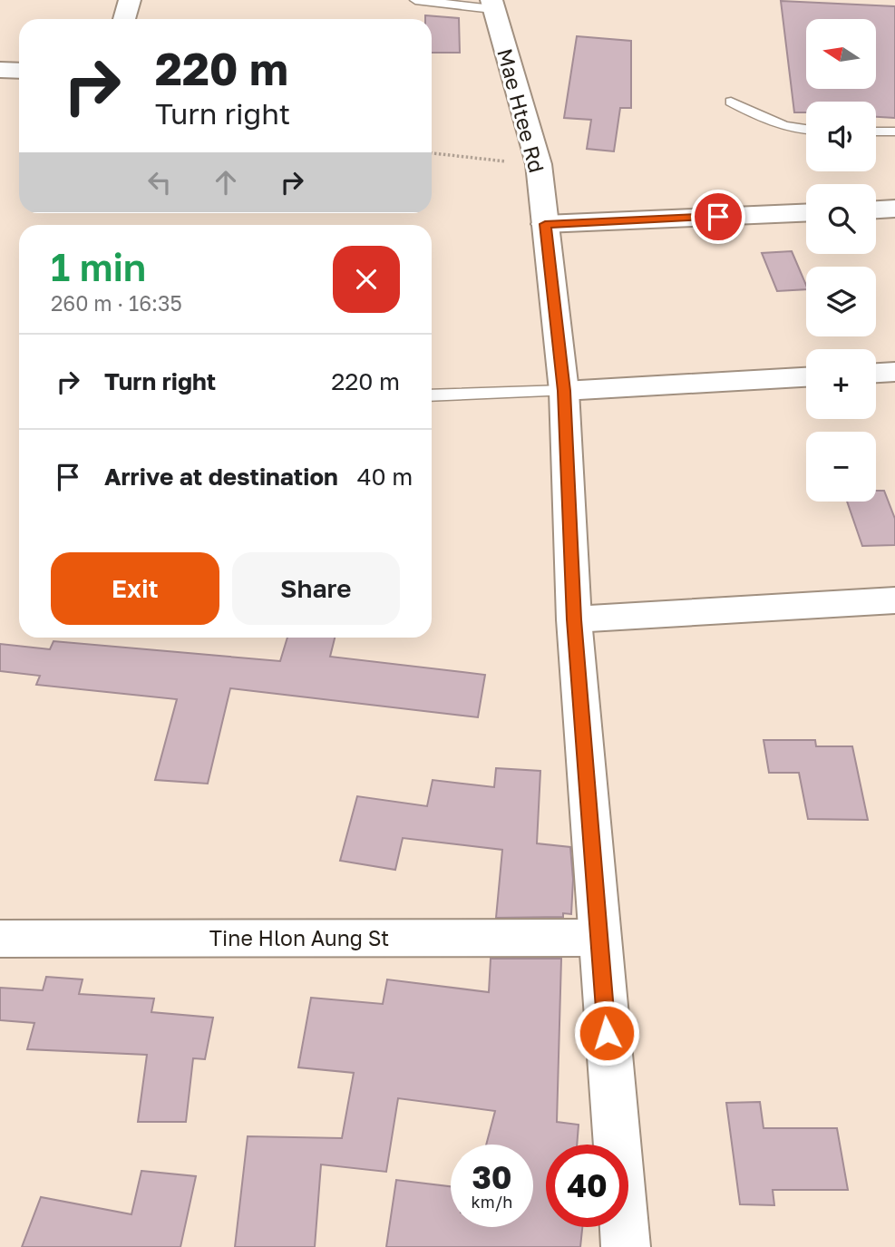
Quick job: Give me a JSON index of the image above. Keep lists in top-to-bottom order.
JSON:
{
  "streets": {
    "street": ["Mae Htee Rd", "Tine Hlon Aung St"]
  },
  "crossings": [
    ["Mae Htee Rd", "Tine Hlon Aung St"]
  ],
  "north": "left",
  "page": {
    "map_buttons": ["+", "−"],
    "turn": ["220 m", "Turn right"],
    "heading": ["1 min", "260 m · 16:35"],
    "list": [
      {
        "name": "Turn right",
        "value": "220 m"
      },
      {
        "name": "Arrive at destination",
        "value": "40 m"
      }
    ],
    "buttons": ["Exit", "Share"],
    "speed": "30 km/h",
    "limit": "40"
  }
}
